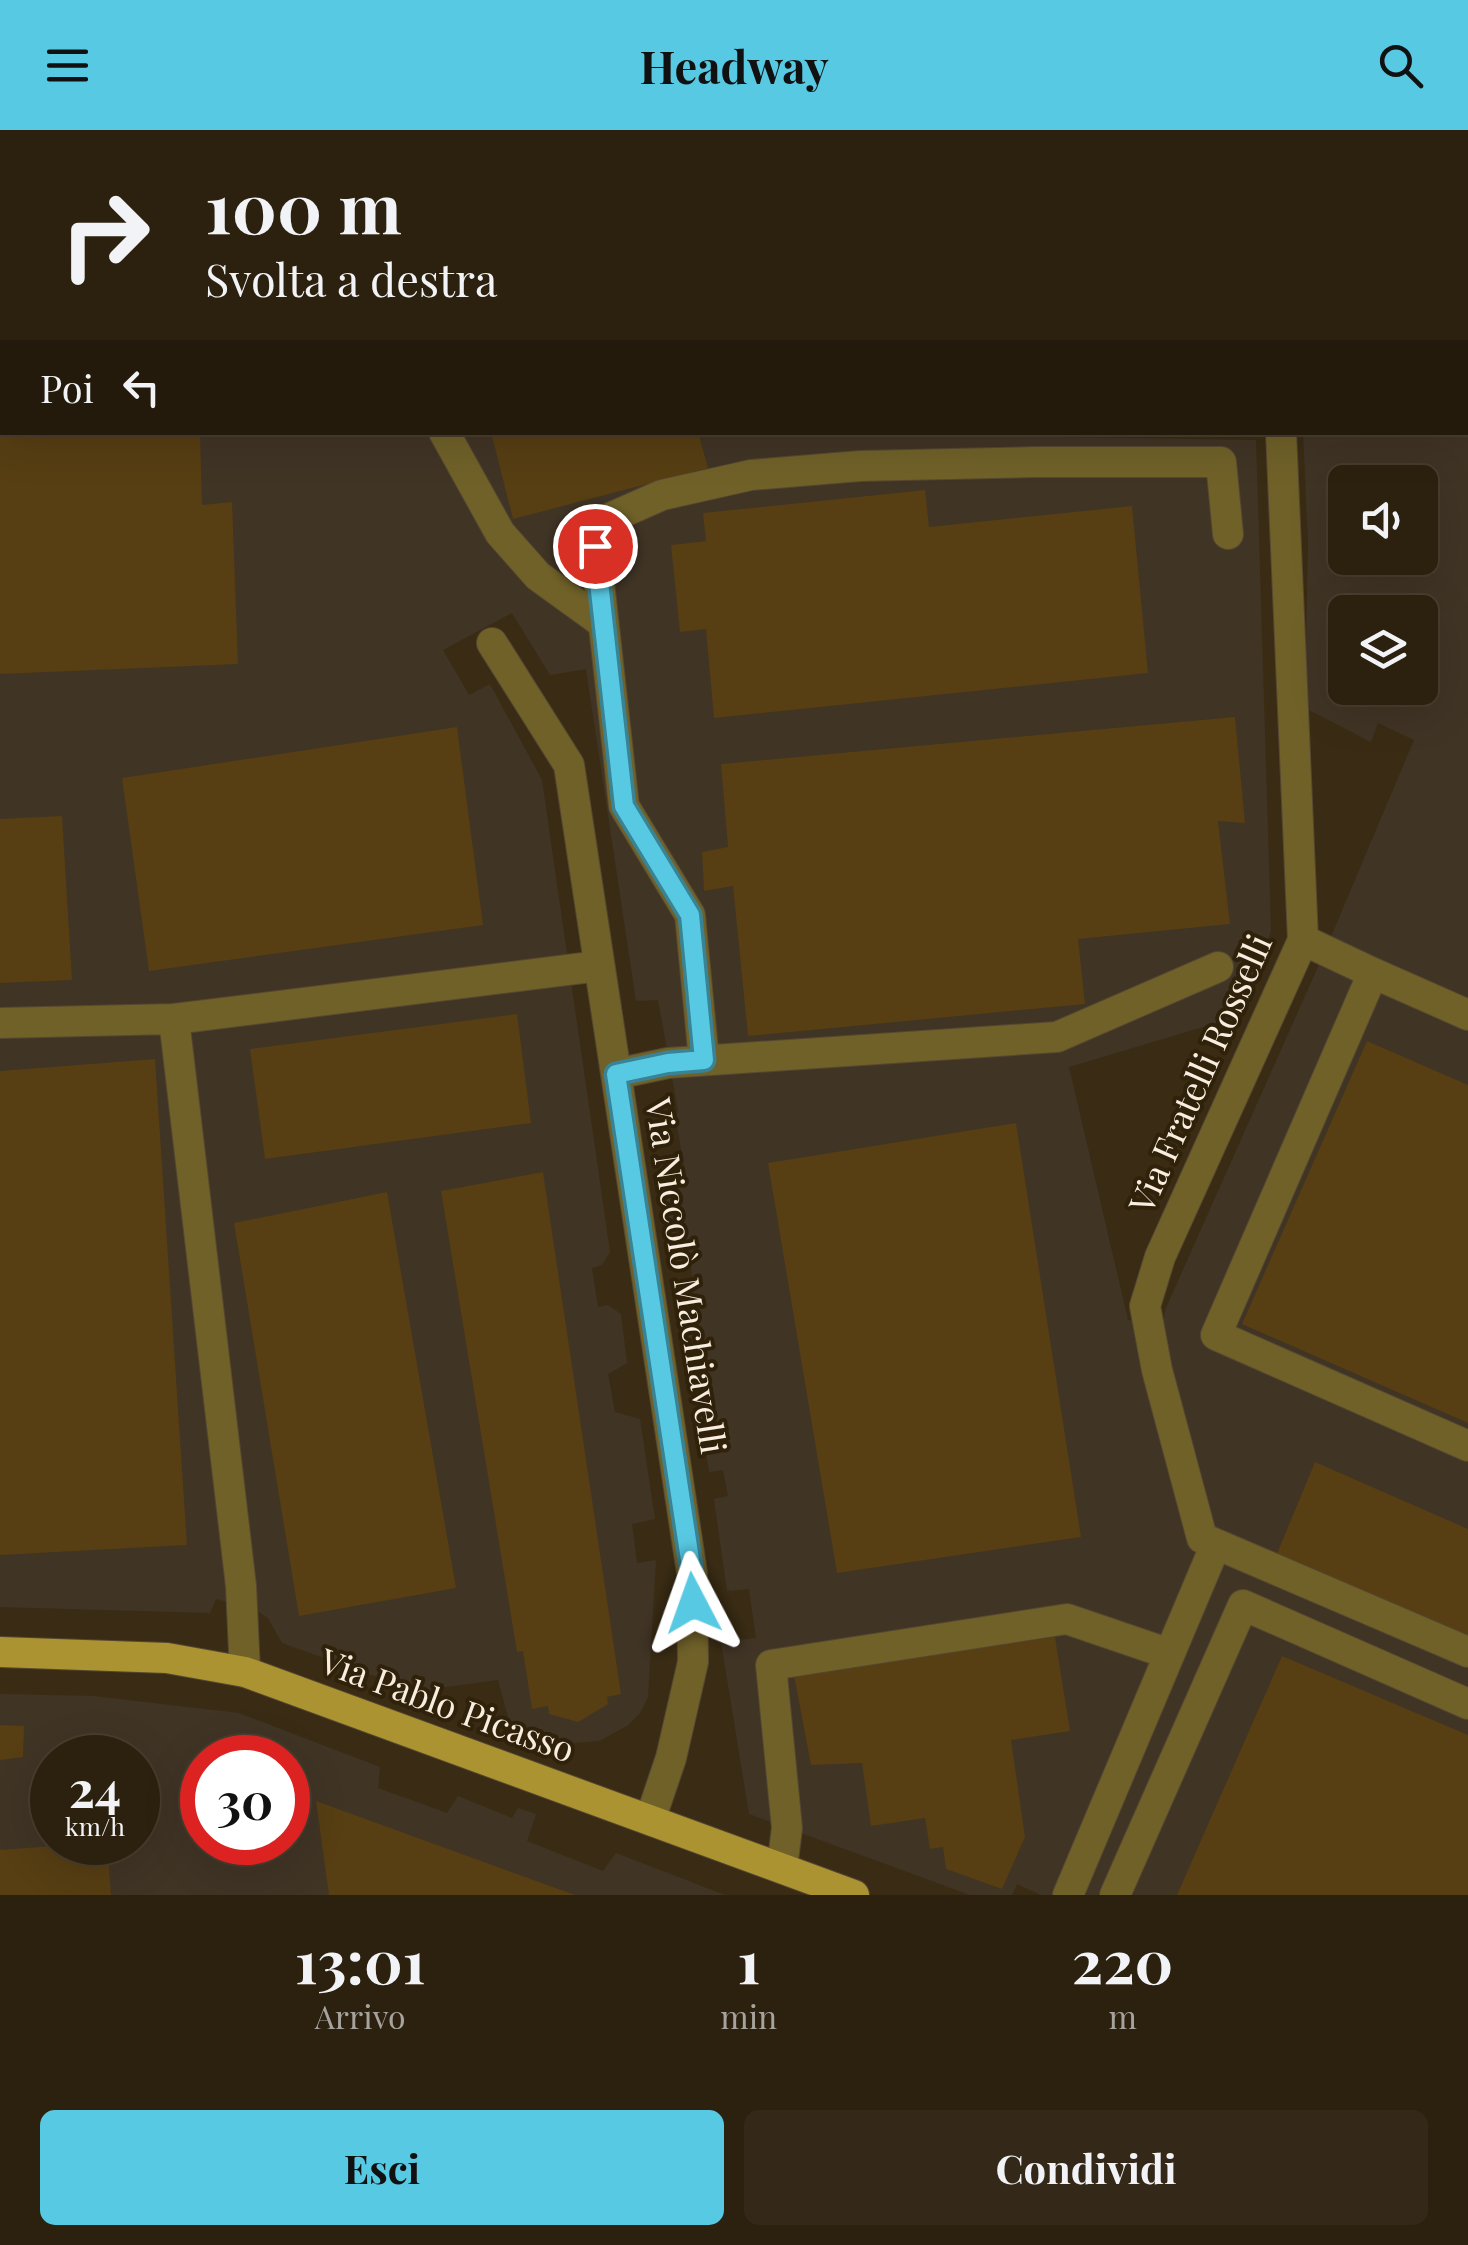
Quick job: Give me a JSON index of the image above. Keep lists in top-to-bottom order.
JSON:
{
  "streets": {
    "main road": ["Via Pablo Picasso"],
    "street": ["Via Fratelli Rosselli", "Via Niccolò Machiavelli"]
  },
  "crossings": [
    ["Via Niccolò Machiavelli", "Via Pablo Picasso"]
  ],
  "page": {
    "header": "Headway",
    "turn": ["100 m", "Svolta a destra"],
    "then": "Poi",
    "speed": "24 km/h",
    "limit": "30",
    "eta": [
      "13:01",
      "Arrivo",
      "1",
      "min",
      "220",
      "m"
    ],
    "buttons": ["Esci", "Condividi"]
  }
}
